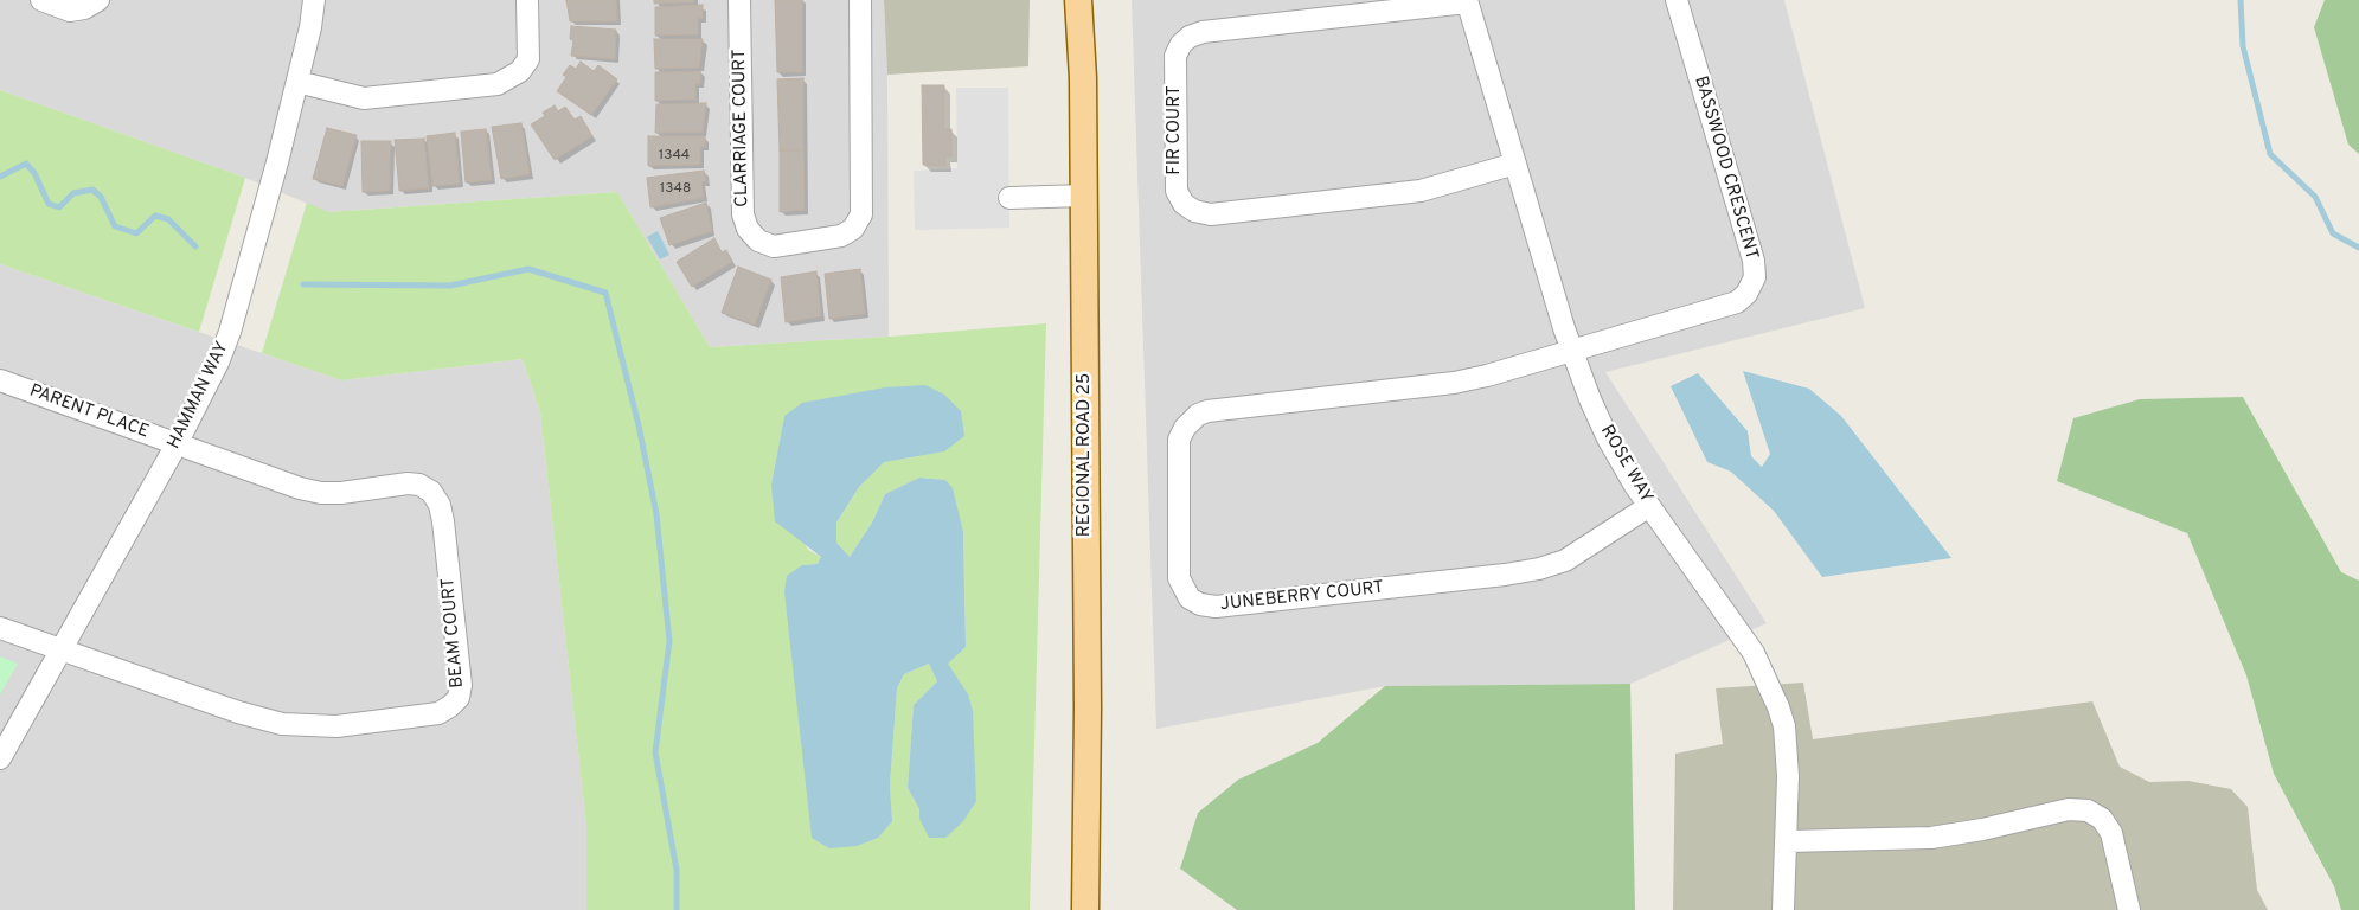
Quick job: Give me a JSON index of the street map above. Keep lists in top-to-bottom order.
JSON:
{
  "streets": {
    "main road": ["REGIONAL ROAD 25"],
    "street": [
      "CLARRIAGE COURT",
      "FIR COURT",
      "BASSWOOD CRESCENT",
      "HAMMAN WAY",
      "PARENT PLACE",
      "ROSE WAY",
      "JUNEBERRY COURT",
      "BEAM COURT"
    ]
  },
  "crossings": [
    ["FIR COURT", "ROSE WAY"],
    ["BASSWOOD CRESCENT", "ROSE WAY"],
    ["BASSWOOD CRESCENT", "JUNEBERRY COURT"],
    ["HAMMAN WAY", "PARENT PLACE"],
    ["HAMMAN WAY", "BEAM COURT"],
    ["PARENT PLACE", "BEAM COURT"],
    ["ROSE WAY", "JUNEBERRY COURT"]
  ],
  "house_numbers": ["1344", "1348"]
}
